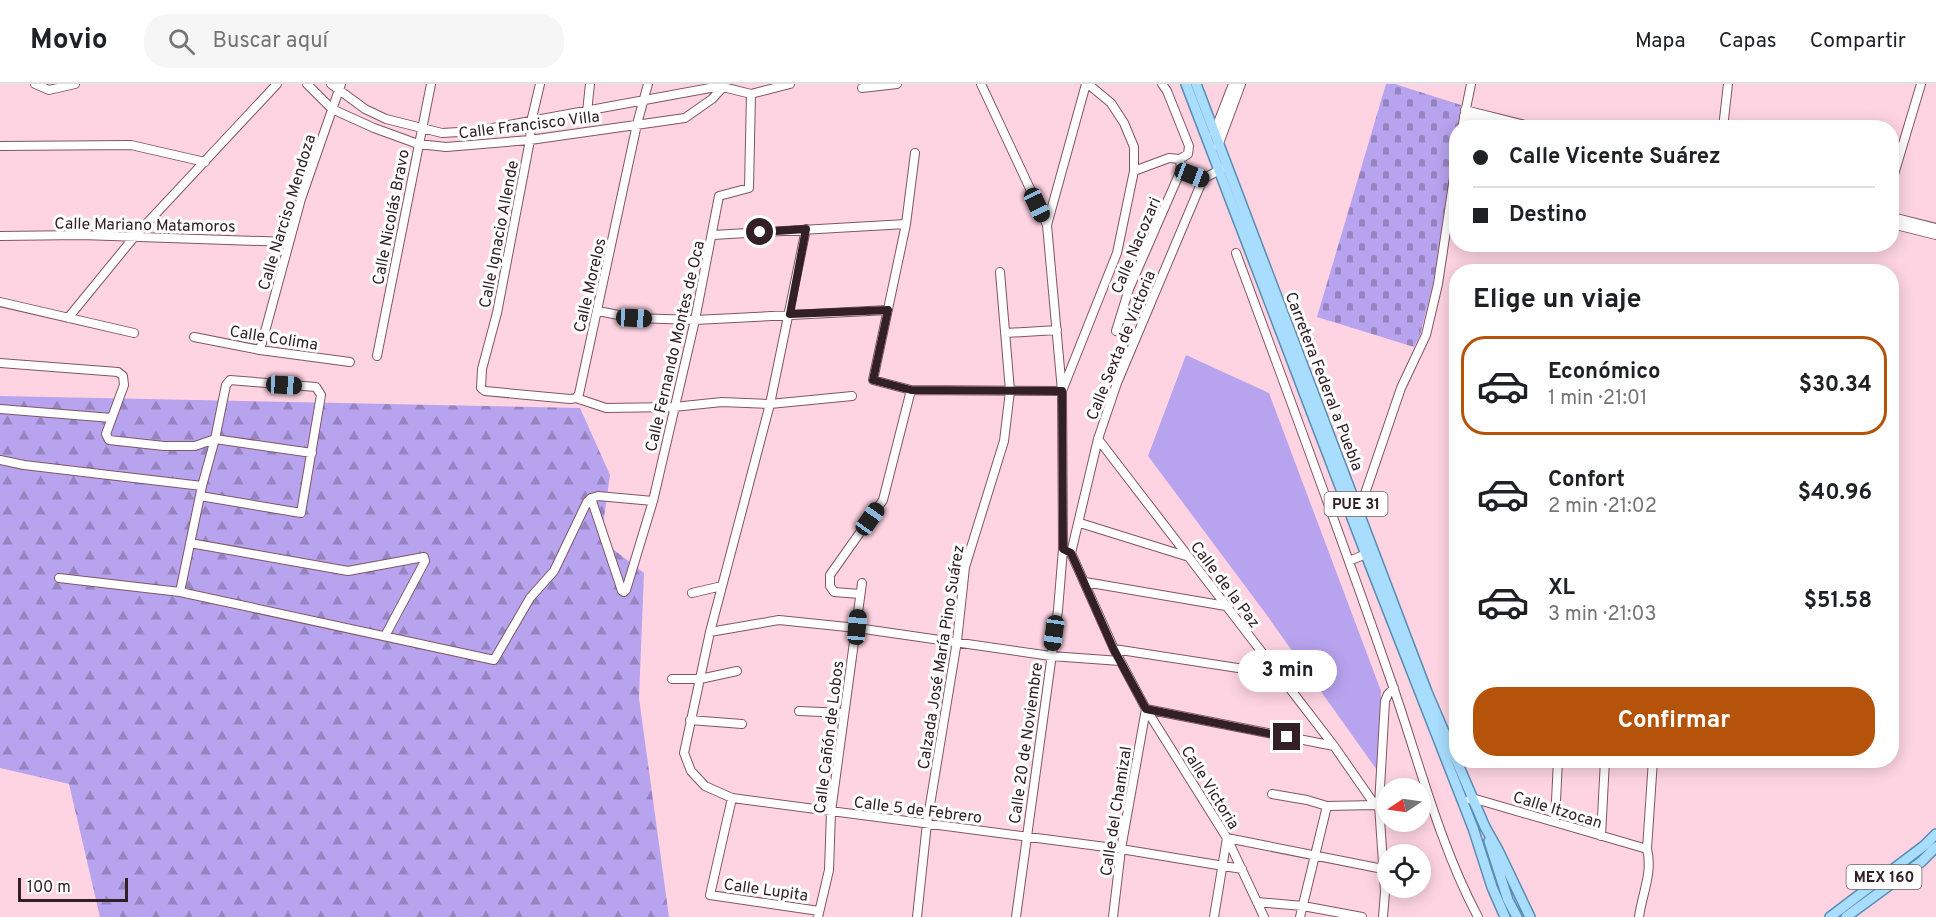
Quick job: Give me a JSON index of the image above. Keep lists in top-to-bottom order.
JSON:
{
  "streets": {
    "main road": ["Carretera Federal a Puebla", "PUE 31", "MEX 160"],
    "street": [
      "Calle Francisco Villa",
      "Calle Narciso Mendoza",
      "Calle Nicolás Bravo",
      "Calle Mariano Matamoros",
      "Calle Ignacio Allende",
      "Calle Nacozari",
      "Calle Morelos",
      "Calle Colima",
      "Calle Sexta de Victoria",
      "Calle Fernando Montes de Oca",
      "Calle de la Paz",
      "Calzada José María Pino Suárez",
      "Calle Cañón de Lobos",
      "Calle 20 de Noviembre",
      "Calle Victoria",
      "Calle 5 de Febrero",
      "Calle Itzocan",
      "Calle del Chamizal",
      "Calle Lupita"
    ]
  },
  "crossings": [
    ["Calle Francisco Villa", "Calle Narciso Mendoza"],
    ["Calle Francisco Villa", "Calle Nicolás Bravo"],
    ["Calle Francisco Villa", "Calle Ignacio Allende"],
    ["Calle Francisco Villa", "Calle Morelos"],
    ["Calle Narciso Mendoza", "Calle Mariano Matamoros"],
    ["Calle Narciso Mendoza", "Calle Colima"],
    ["Calle Ignacio Allende", "Calle Morelos"],
    ["Calle Sexta de Victoria", "Calle de la Paz"],
    ["Calle Sexta de Victoria", "Calle Victoria"],
    ["Carretera Federal a Puebla", "Calle Itzocan"],
    ["Calzada José María Pino Suárez", "Calle 5 de Febrero"],
    ["Calle Cañón de Lobos", "Calle 5 de Febrero"],
    ["Calle Cañón de Lobos", "Calle Lupita"],
    ["Calle 20 de Noviembre", "Calle 5 de Febrero"],
    ["Calle Victoria", "Calle 5 de Febrero"],
    ["Calle Victoria", "Calle del Chamizal"],
    ["Calle 5 de Febrero", "Calle del Chamizal"],
    ["Calle 5 de Febrero", "Calle Lupita"]
  ],
  "scale_bar": "100 m",
  "north": "left",
  "page": {
    "header": "Movio",
    "search": "Buscar aquí",
    "nav": ["Mapa", "Capas", "Compartir"],
    "banner": ["Calle Vicente Suárez", "Destino"],
    "heading": "Elige un viaje",
    "list": [
      {
        "name": "Económico",
        "note": "1 min · 21:01",
        "value": "$30.34"
      },
      {
        "name": "Confort",
        "note": "2 min · 21:02",
        "value": "$40.96"
      },
      {
        "name": "XL",
        "note": "3 min · 21:03",
        "value": "$51.58"
      }
    ],
    "bubble": "3 min",
    "buttons": "Confirmar",
    "scale": "100 m"
  }
}
